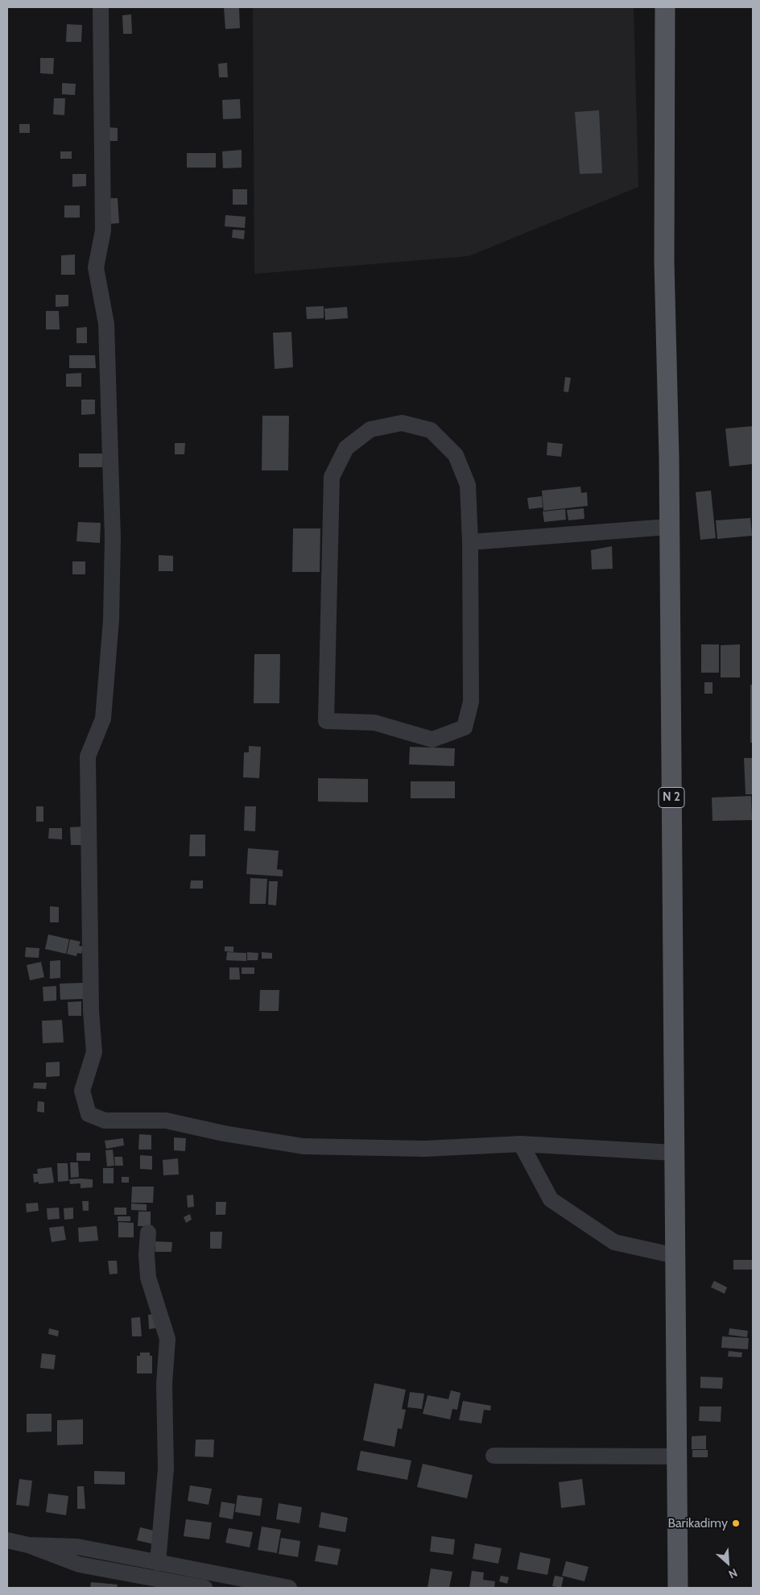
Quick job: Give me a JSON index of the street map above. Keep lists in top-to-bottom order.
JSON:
{
  "streets": {
    "main road": ["N 2"]
  },
  "places": ["Barikadimy"],
  "north": "bottom right"
}
